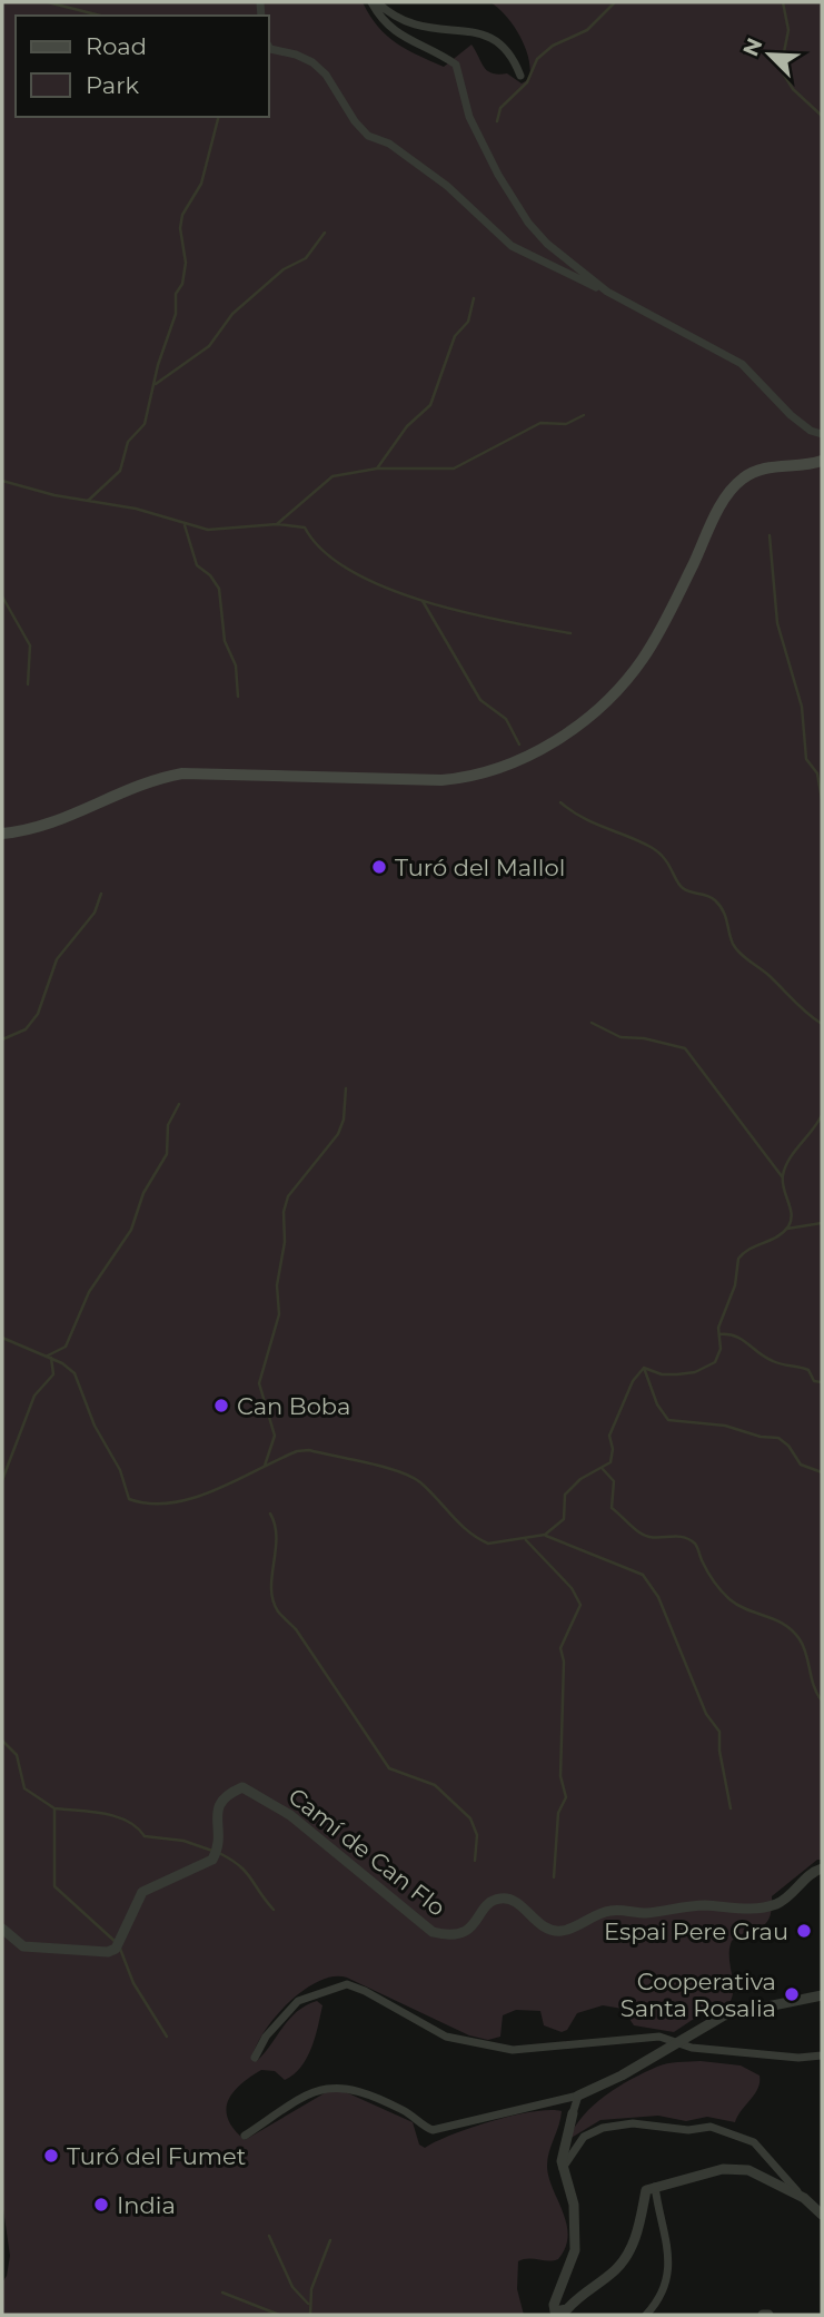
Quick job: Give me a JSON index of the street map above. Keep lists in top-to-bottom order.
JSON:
{
  "streets": {
    "street": ["Camí de Can Flo"]
  },
  "places": [
    "Turó del Mallol",
    "Can Boba",
    "Espai Pere Grau",
    "Cooperativa Santa Rosalia",
    "Turó del Fumet",
    "India"
  ],
  "legend": ["Road", "Park"],
  "north": "top left"
}
